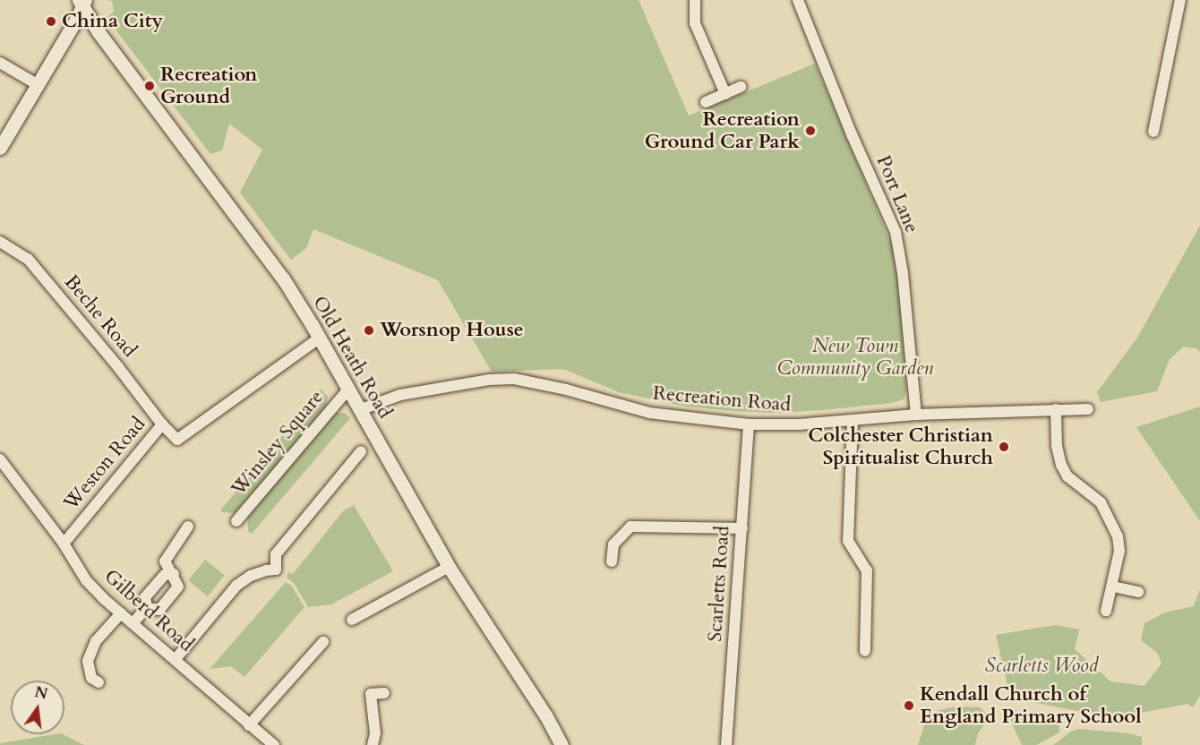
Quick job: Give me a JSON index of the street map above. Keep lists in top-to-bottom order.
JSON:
{
  "streets": {
    "street": [
      "Port Lane",
      "Beche Road",
      "Old Heath Road",
      "Recreation Road",
      "Winsley Square",
      "Weston Road",
      "Scarletts Road",
      "Gilberd Road"
    ]
  },
  "crossings": [
    ["Port Lane", "Recreation Road"],
    ["Beche Road", "Weston Road"],
    ["Old Heath Road", "Recreation Road"],
    ["Old Heath Road", "Winsley Square"],
    ["Old Heath Road", "Weston Road"],
    ["Recreation Road", "Scarletts Road"],
    ["Weston Road", "Gilberd Road"]
  ],
  "parks": ["New Town Community Garden", "Scarletts Wood"],
  "places": [
    "China City",
    "Recreation Ground",
    "Recreation Ground Car Park",
    "Worsnop House",
    "Colchester Christian Spiritualist Church",
    "Kendall Church of England Primary School"
  ],
  "north": "top"
}
